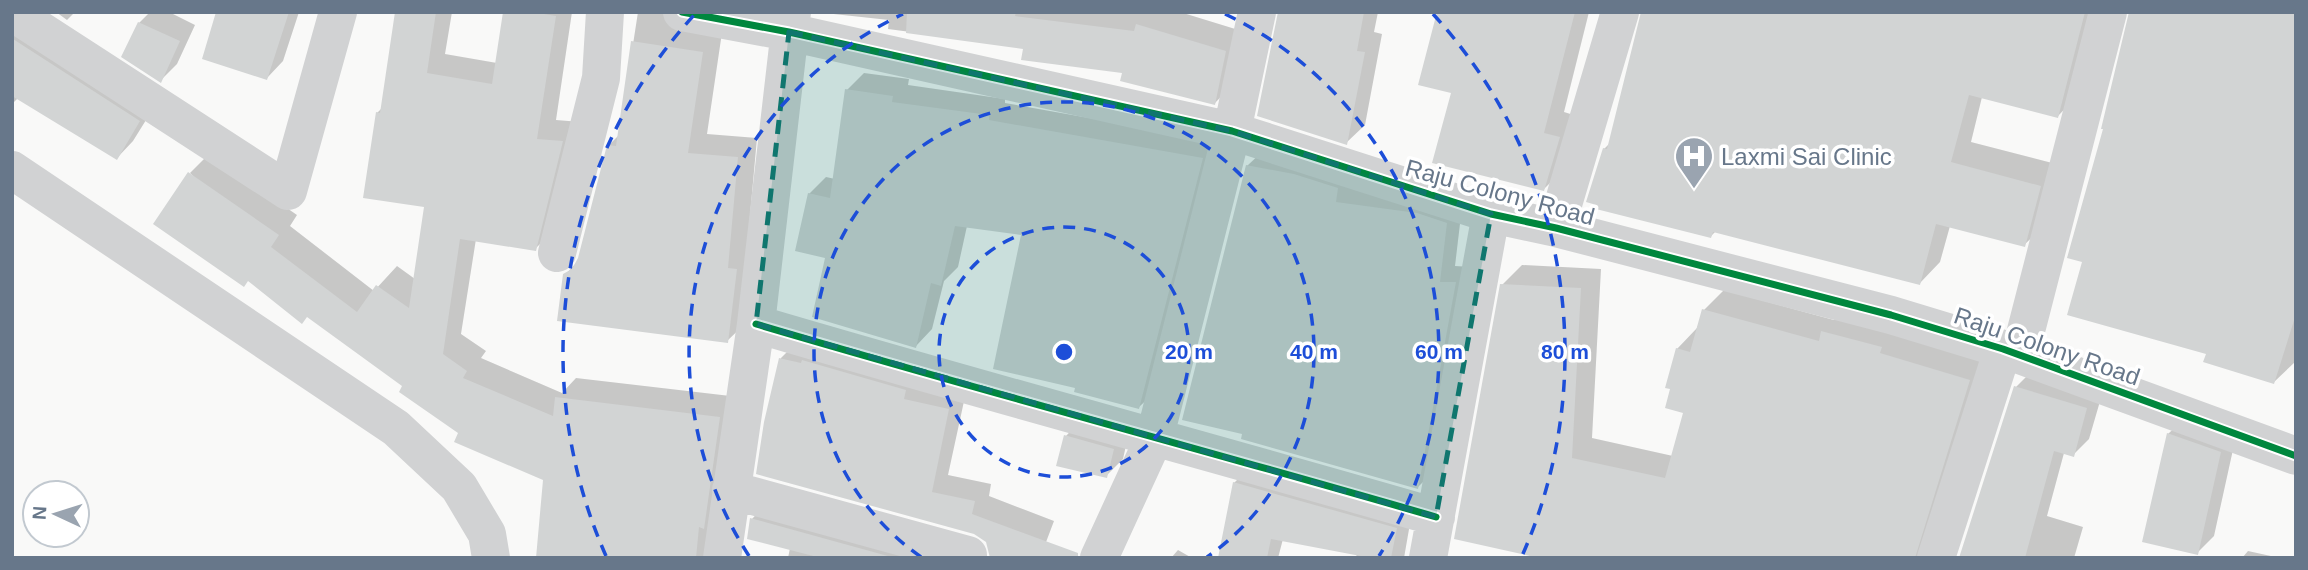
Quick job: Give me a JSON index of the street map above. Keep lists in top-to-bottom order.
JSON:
{
  "streets": {
    "street": ["Raju Colony Road"]
  },
  "places": {
    "hospital": ["Laxmi Sai Clinic"]
  },
  "north": "left",
  "rings": [
    "20 m",
    "40 m",
    "60 m",
    "80 m"
  ]
}
